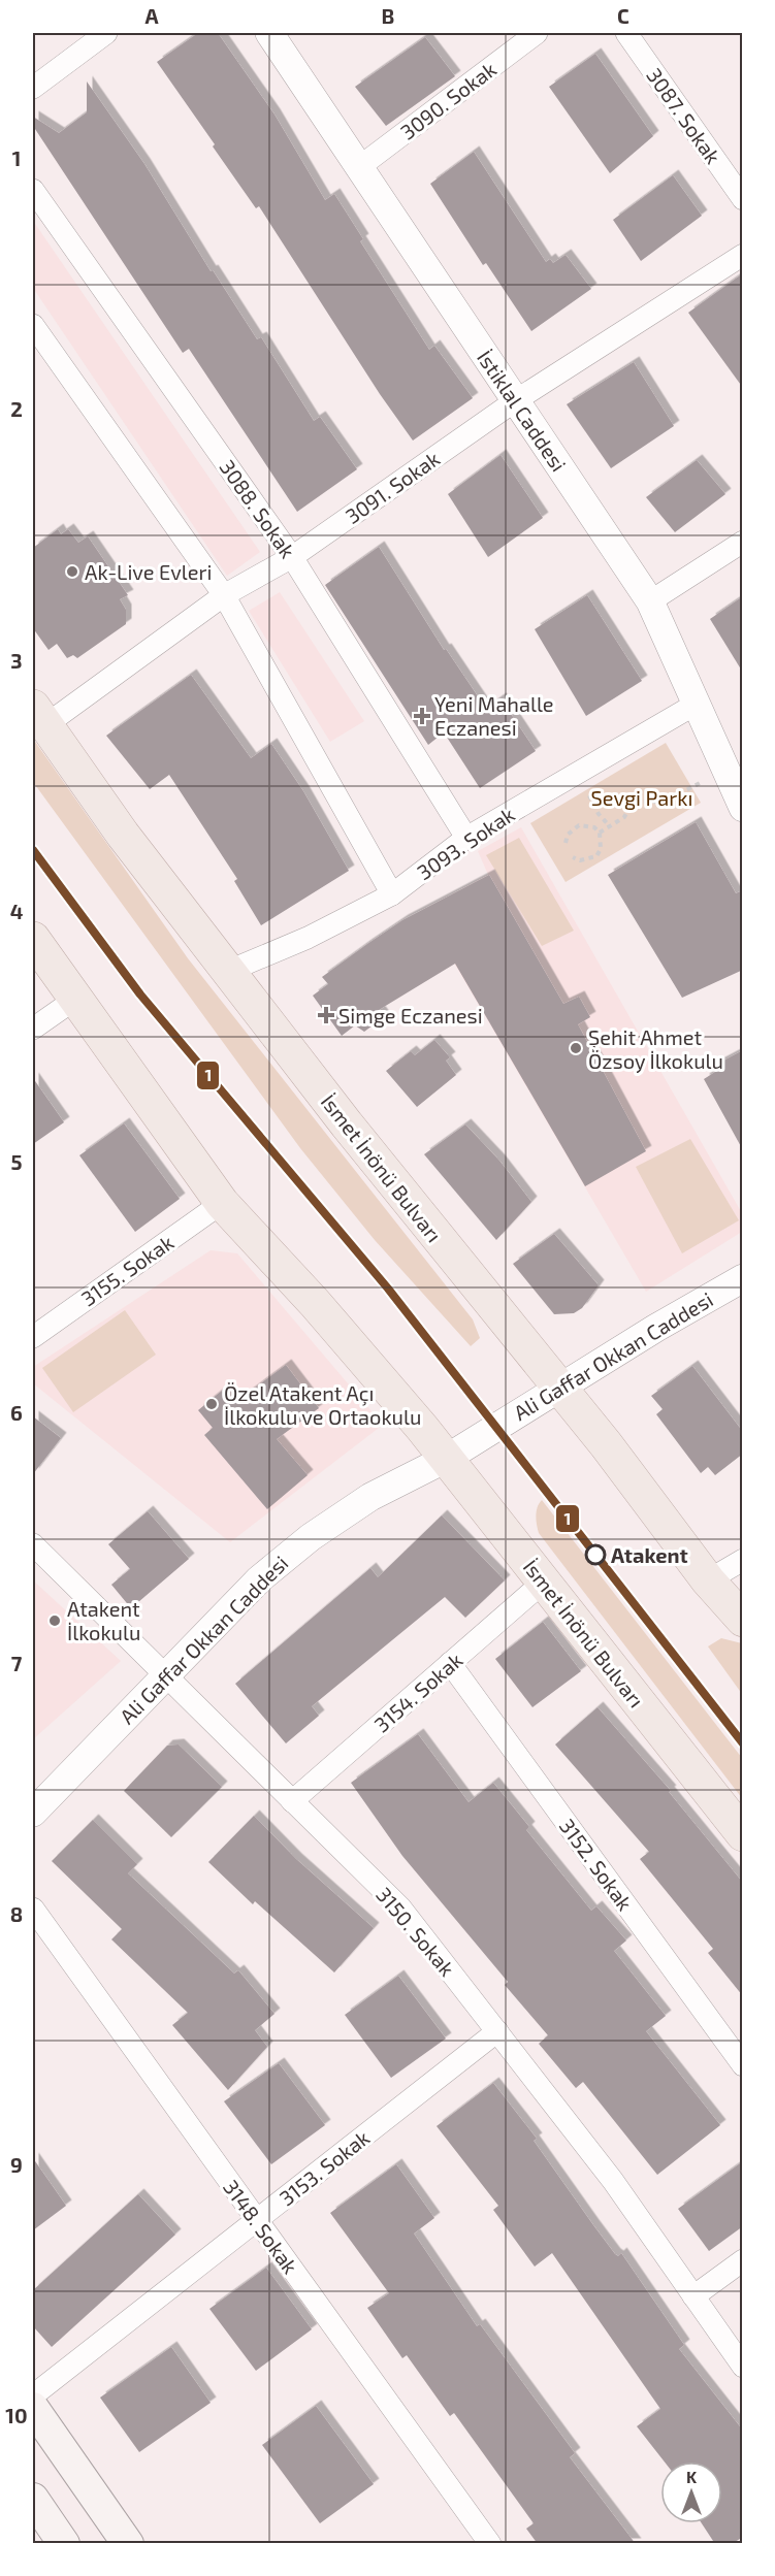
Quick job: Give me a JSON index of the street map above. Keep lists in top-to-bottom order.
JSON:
{
  "streets": {
    "main road": ["İsmet İnönü Bulvarı"],
    "street": [
      "3090. Sokak",
      "3087. Sokak",
      "İstiklal Caddesi",
      "3091. Sokak",
      "3088. Sokak",
      "3093. Sokak",
      "3155. Sokak",
      "Ali Gaffar Okkan Caddesi",
      "3154. Sokak",
      "3152. Sokak",
      "3150. Sokak",
      "3153. Sokak",
      "3148. Sokak"
    ]
  },
  "crossings": [
    ["3090. Sokak", "İstiklal Caddesi"],
    ["İstiklal Caddesi", "3091. Sokak"],
    ["İstiklal Caddesi", "3093. Sokak"],
    ["3091. Sokak", "3088. Sokak"],
    ["3091. Sokak", "İsmet İnönü Bulvarı"],
    ["3088. Sokak", "3093. Sokak"],
    ["3093. Sokak", "İsmet İnönü Bulvarı"],
    ["İsmet İnönü Bulvarı", "3155. Sokak"],
    ["İsmet İnönü Bulvarı", "Ali Gaffar Okkan Caddesi"],
    ["İsmet İnönü Bulvarı", "3154. Sokak"],
    ["Ali Gaffar Okkan Caddesi", "3150. Sokak"],
    ["3154. Sokak", "3152. Sokak"],
    ["3154. Sokak", "3150. Sokak"],
    ["3150. Sokak", "3153. Sokak"],
    ["3153. Sokak", "3148. Sokak"]
  ],
  "parks": ["Sevgi Parkı"],
  "places": {
    "other": [
      "Ak-Live Evleri",
      "Şehit Ahmet Özsoy İlkokulu",
      "Özel Atakent Açı İlkokulu ve Ortaokulu",
      "Atakent",
      "Atakent İlkokulu"
    ],
    "health": ["Yeni Mahalle Eczanesi", "Simge Eczanesi"]
  },
  "lines": ["transit line 1"],
  "north": "top",
  "grid": {
    "columns": ["A", "B", "C"],
    "rows": [
      "1",
      "2",
      "3",
      "4",
      "5",
      "6",
      "7",
      "8",
      "9",
      "10"
    ]
  }
}
